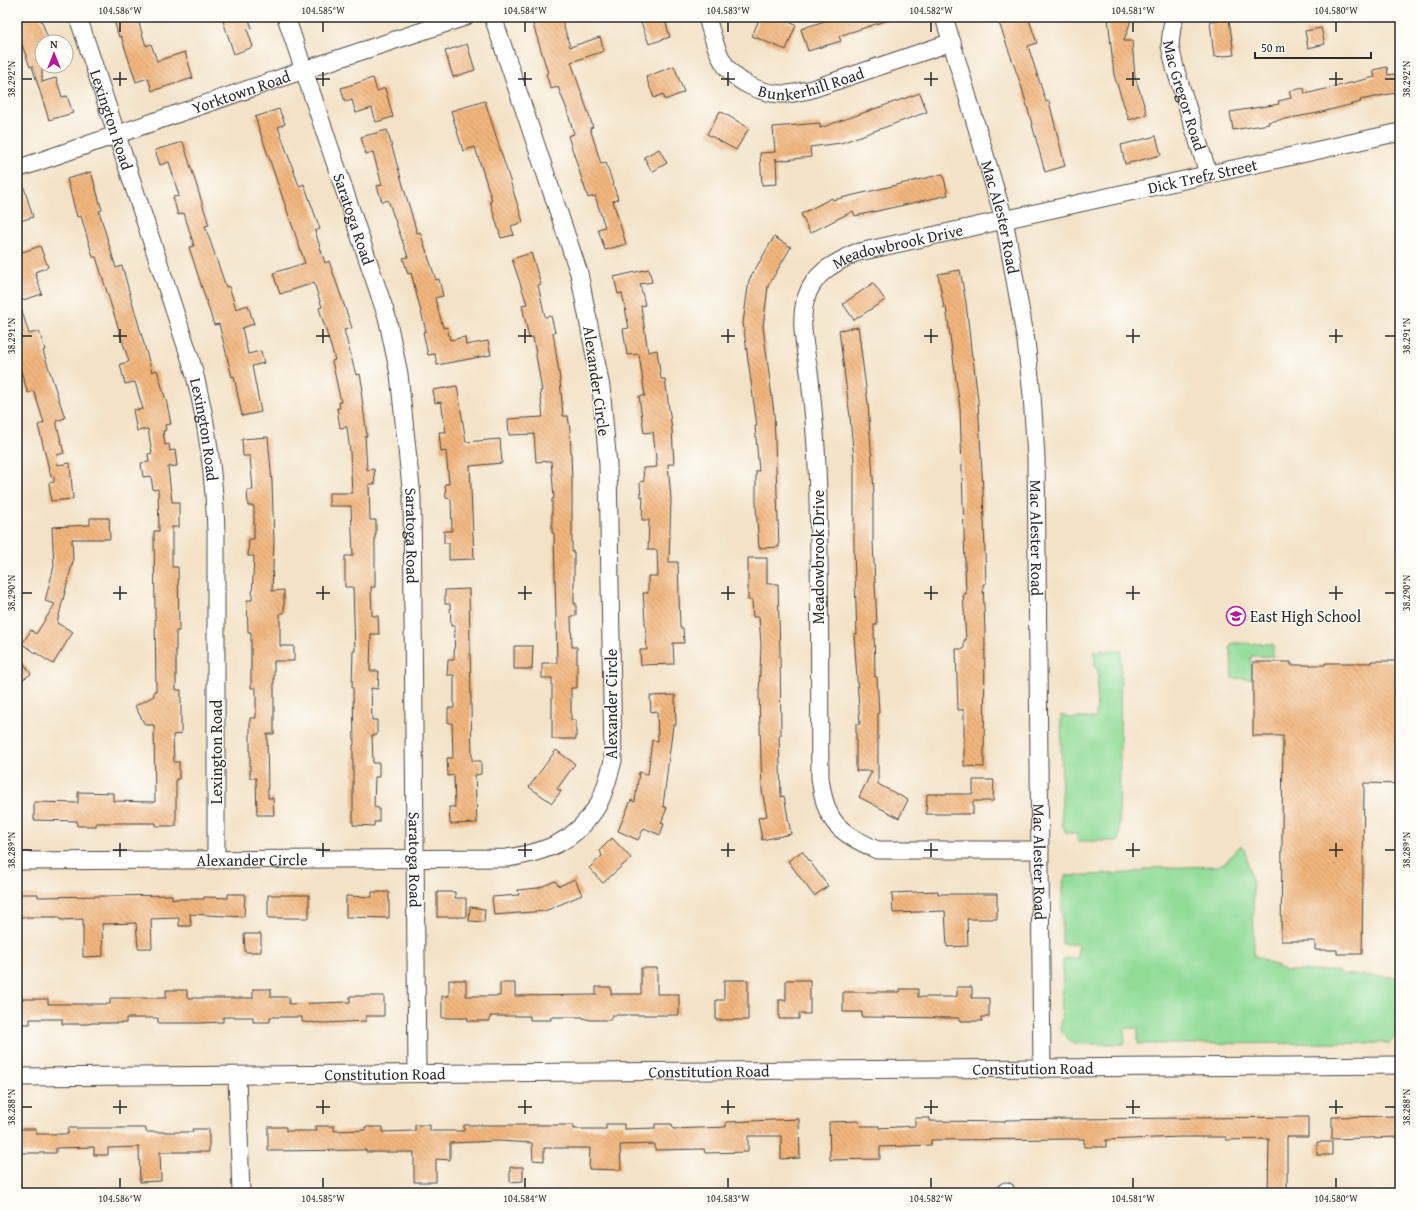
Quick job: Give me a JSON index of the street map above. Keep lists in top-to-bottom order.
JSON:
{
  "streets": {
    "street": [
      "Bunkerhill Road",
      "Yorktown Road",
      "Mac Gregor Road",
      "Lexington Road",
      "Dick Trefz Street",
      "Mac Alester Road",
      "Saratoga Road",
      "Meadowbrook Drive",
      "Alexander Circle",
      "Constitution Road"
    ]
  },
  "crossings": [
    ["Bunkerhill Road", "Mac Alester Road"],
    ["Yorktown Road", "Lexington Road"],
    ["Yorktown Road", "Saratoga Road"],
    ["Mac Gregor Road", "Dick Trefz Street"],
    ["Lexington Road", "Alexander Circle"],
    ["Dick Trefz Street", "Mac Alester Road"],
    ["Dick Trefz Street", "Meadowbrook Drive"],
    ["Mac Alester Road", "Meadowbrook Drive"],
    ["Mac Alester Road", "Constitution Road"],
    ["Saratoga Road", "Alexander Circle"],
    ["Saratoga Road", "Constitution Road"]
  ],
  "places": {
    "school or university": ["East High School"]
  },
  "scale_bar": "50 m",
  "north": "top",
  "coordinates": [
    "104.586°W",
    "104.585°W",
    "104.584°W",
    "104.583°W",
    "104.582°W",
    "104.581°W",
    "104.580°W",
    "38.292°N",
    "38.291°N",
    "38.290°N",
    "38.289°N",
    "38.288°N"
  ]
}
